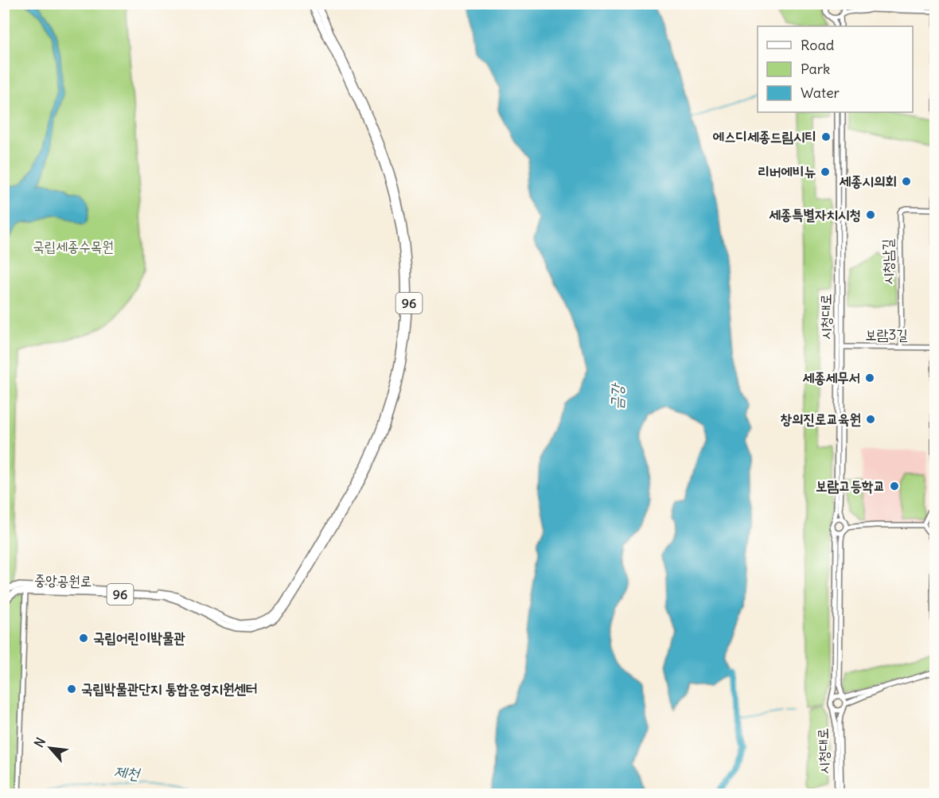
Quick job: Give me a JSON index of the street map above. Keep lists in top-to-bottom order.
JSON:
{
  "streets": {
    "main road": ["96", "중앙공원로"],
    "street": ["시청남길", "시청대로", "보람3길"]
  },
  "crossings": [
    ["시청남길", "보람3길"],
    ["96", "중앙공원로"],
    ["시청대로", "보람3길"]
  ],
  "water": ["금강", "제천"],
  "parks": ["국립세종수목원"],
  "places": [
    "에스디세종드림시티",
    "리버에비뉴",
    "세종시의회",
    "세종특별자치시청",
    "세종세무서",
    "창의진로교육원",
    "보람고등학교",
    "국립어린이박물관",
    "국립박물관단지 통합운영지원센터"
  ],
  "legend": ["Road", "Park", "Water"],
  "north": "top left"
}
